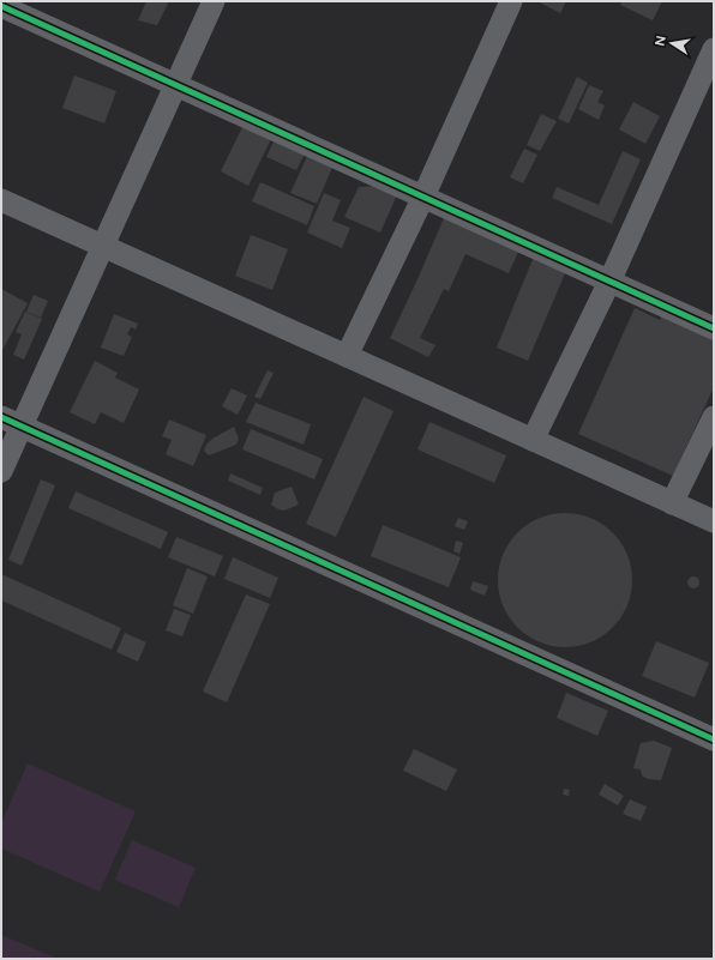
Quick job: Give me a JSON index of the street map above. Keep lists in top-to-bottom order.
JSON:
{
  "north": "left"
}
